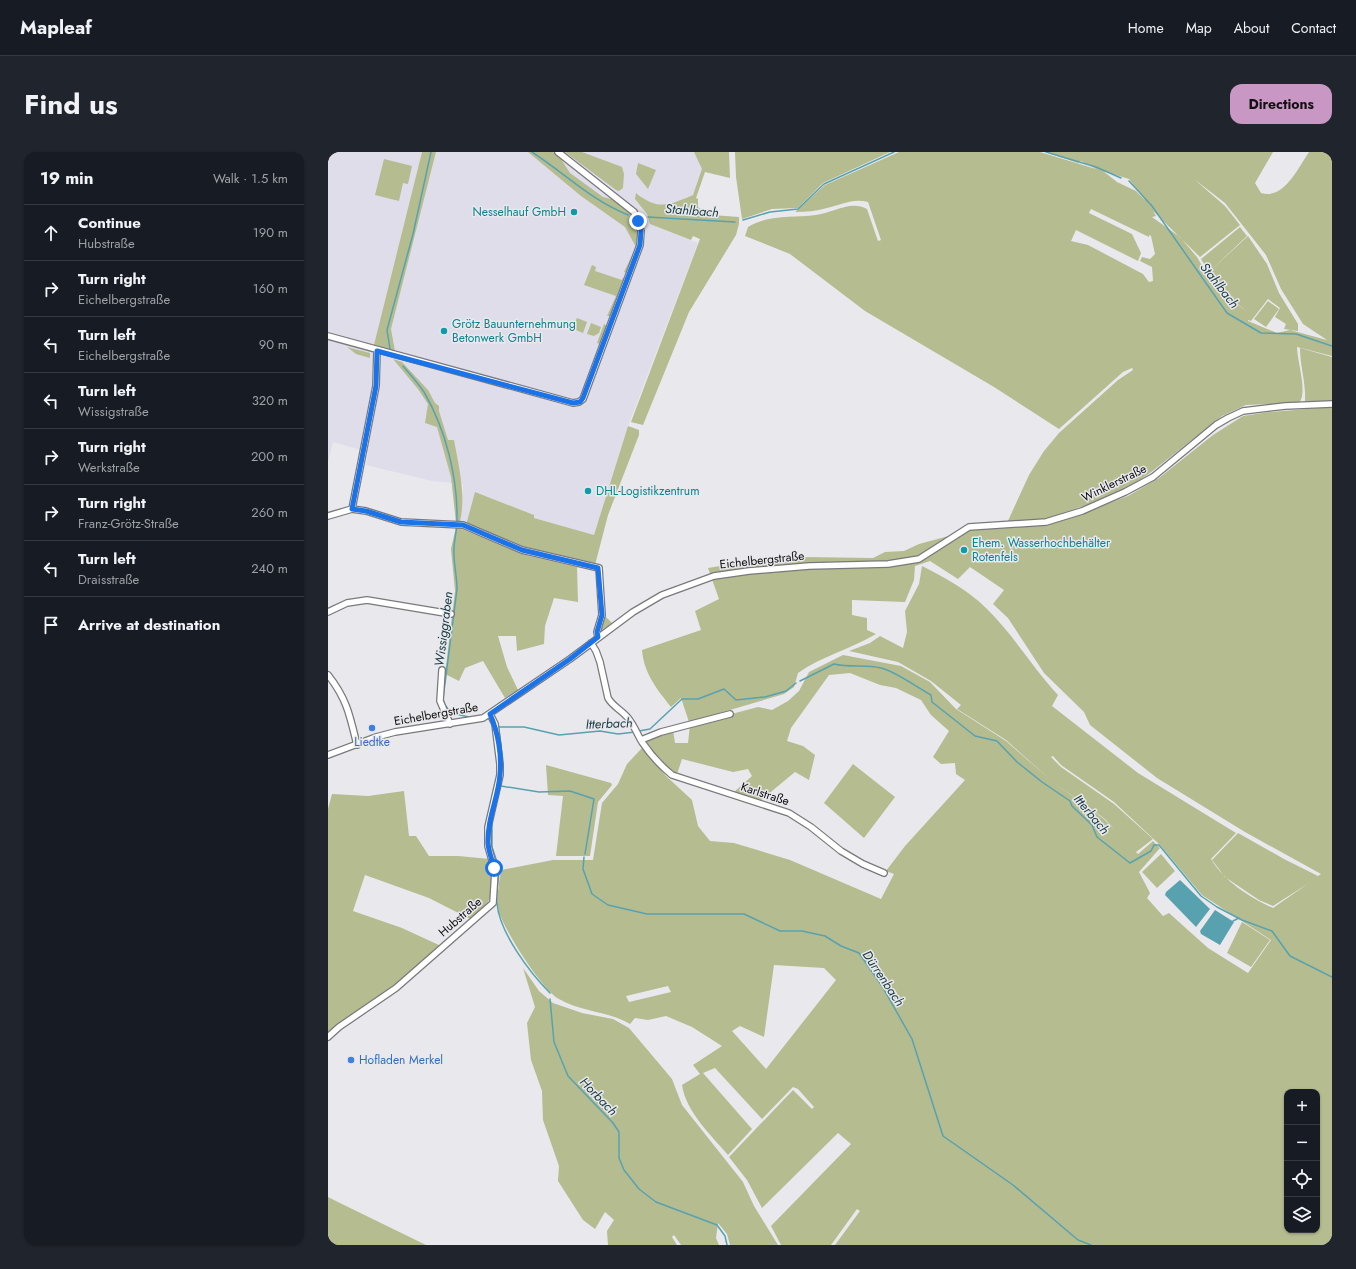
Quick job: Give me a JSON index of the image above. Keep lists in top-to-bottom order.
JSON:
{
  "streets": {
    "street": [
      "Winklerstraße",
      "Eichelbergstraße",
      "Karlstraße",
      "Hubstraße"
    ]
  },
  "crossings": [
    ["Winklerstraße", "Eichelbergstraße"],
    ["Eichelbergstraße", "Karlstraße"],
    ["Eichelbergstraße", "Hubstraße"]
  ],
  "water": [
    "Stahlbach",
    "Wissiggraben",
    "Itterbach",
    "Dürrenbach",
    "Horbach"
  ],
  "places": [
    "Nesselhauf GmbH",
    "Grötz Bauunternehmung Betonwerk GmbH",
    "DHL-Logistikzentrum",
    "Ehem. Wasserhochbehälter Rotenfels",
    "Liedtke",
    "Hofladen Merkel"
  ],
  "page": {
    "header": "Mapleaf",
    "nav": [
      "Home",
      "Map",
      "About",
      "Contact"
    ],
    "title": "Find us",
    "buttons": "Directions",
    "heading": ["19 min", "Walk · 1.5 km"],
    "list": [
      ["Continue", "Hubstraße", "190 m"],
      ["Turn right", "Eichelbergstraße", "160 m"],
      ["Turn left", "Eichelbergstraße", "90 m"],
      ["Turn left", "Wissigstraße", "320 m"],
      ["Turn right", "Werkstraße", "200 m"],
      ["Turn right", "Franz-Grötz-Straße", "260 m"],
      ["Turn left", "Draisstraße", "240 m"],
      "Arrive at destination"
    ],
    "map_buttons": ["+", "−"]
  }
}
